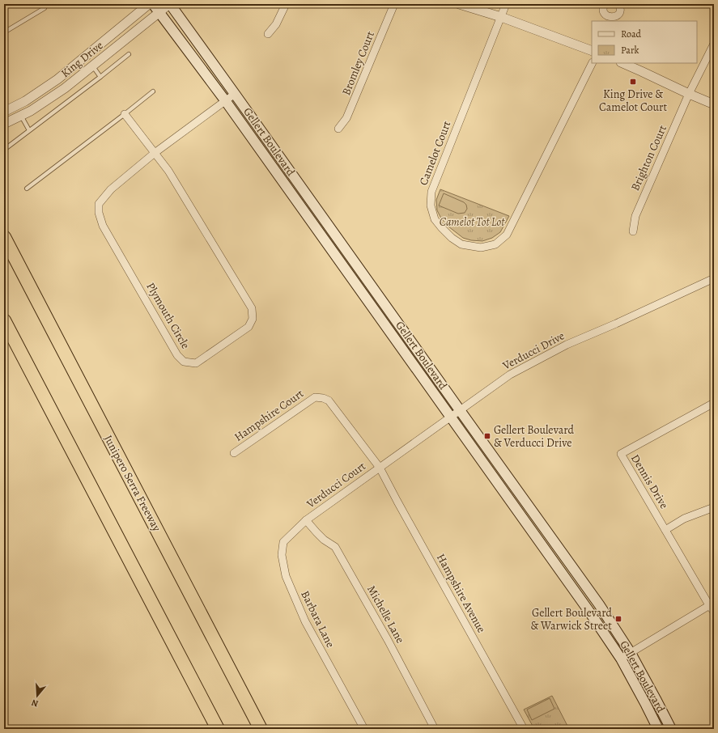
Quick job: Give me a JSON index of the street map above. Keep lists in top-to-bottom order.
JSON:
{
  "streets": {
    "highway": ["Junipero Serra Freeway"],
    "main road": ["Gellert Boulevard"],
    "street": [
      "King Drive",
      "Bromley Court",
      "Camelot Court",
      "Brighton Court",
      "Plymouth Circle",
      "Verducci Drive",
      "Hampshire Court",
      "Dennis Drive",
      "Verducci Court",
      "Hampshire Avenue",
      "Michelle Lane",
      "Barbara Lane"
    ]
  },
  "crossings": [
    ["King Drive", "Gellert Boulevard"],
    ["Gellert Boulevard", "Plymouth Circle"],
    ["Gellert Boulevard", "Verducci Drive"],
    ["Verducci Drive", "Hampshire Court"],
    ["Verducci Drive", "Verducci Court"],
    ["Verducci Drive", "Hampshire Avenue"],
    ["Hampshire Court", "Verducci Court"],
    ["Hampshire Court", "Hampshire Avenue"],
    ["Verducci Court", "Hampshire Avenue"],
    ["Verducci Court", "Michelle Lane"],
    ["Verducci Court", "Barbara Lane"],
    ["Michelle Lane", "Barbara Lane"]
  ],
  "parks": ["Camelot Tot Lot"],
  "places": {
    "transit": ["King Drive & Camelot Court", "Gellert Boulevard & Verducci Drive", "Gellert Boulevard & Warwick Street"]
  },
  "legend": ["Road", "Park"],
  "north": "bottom"
}
